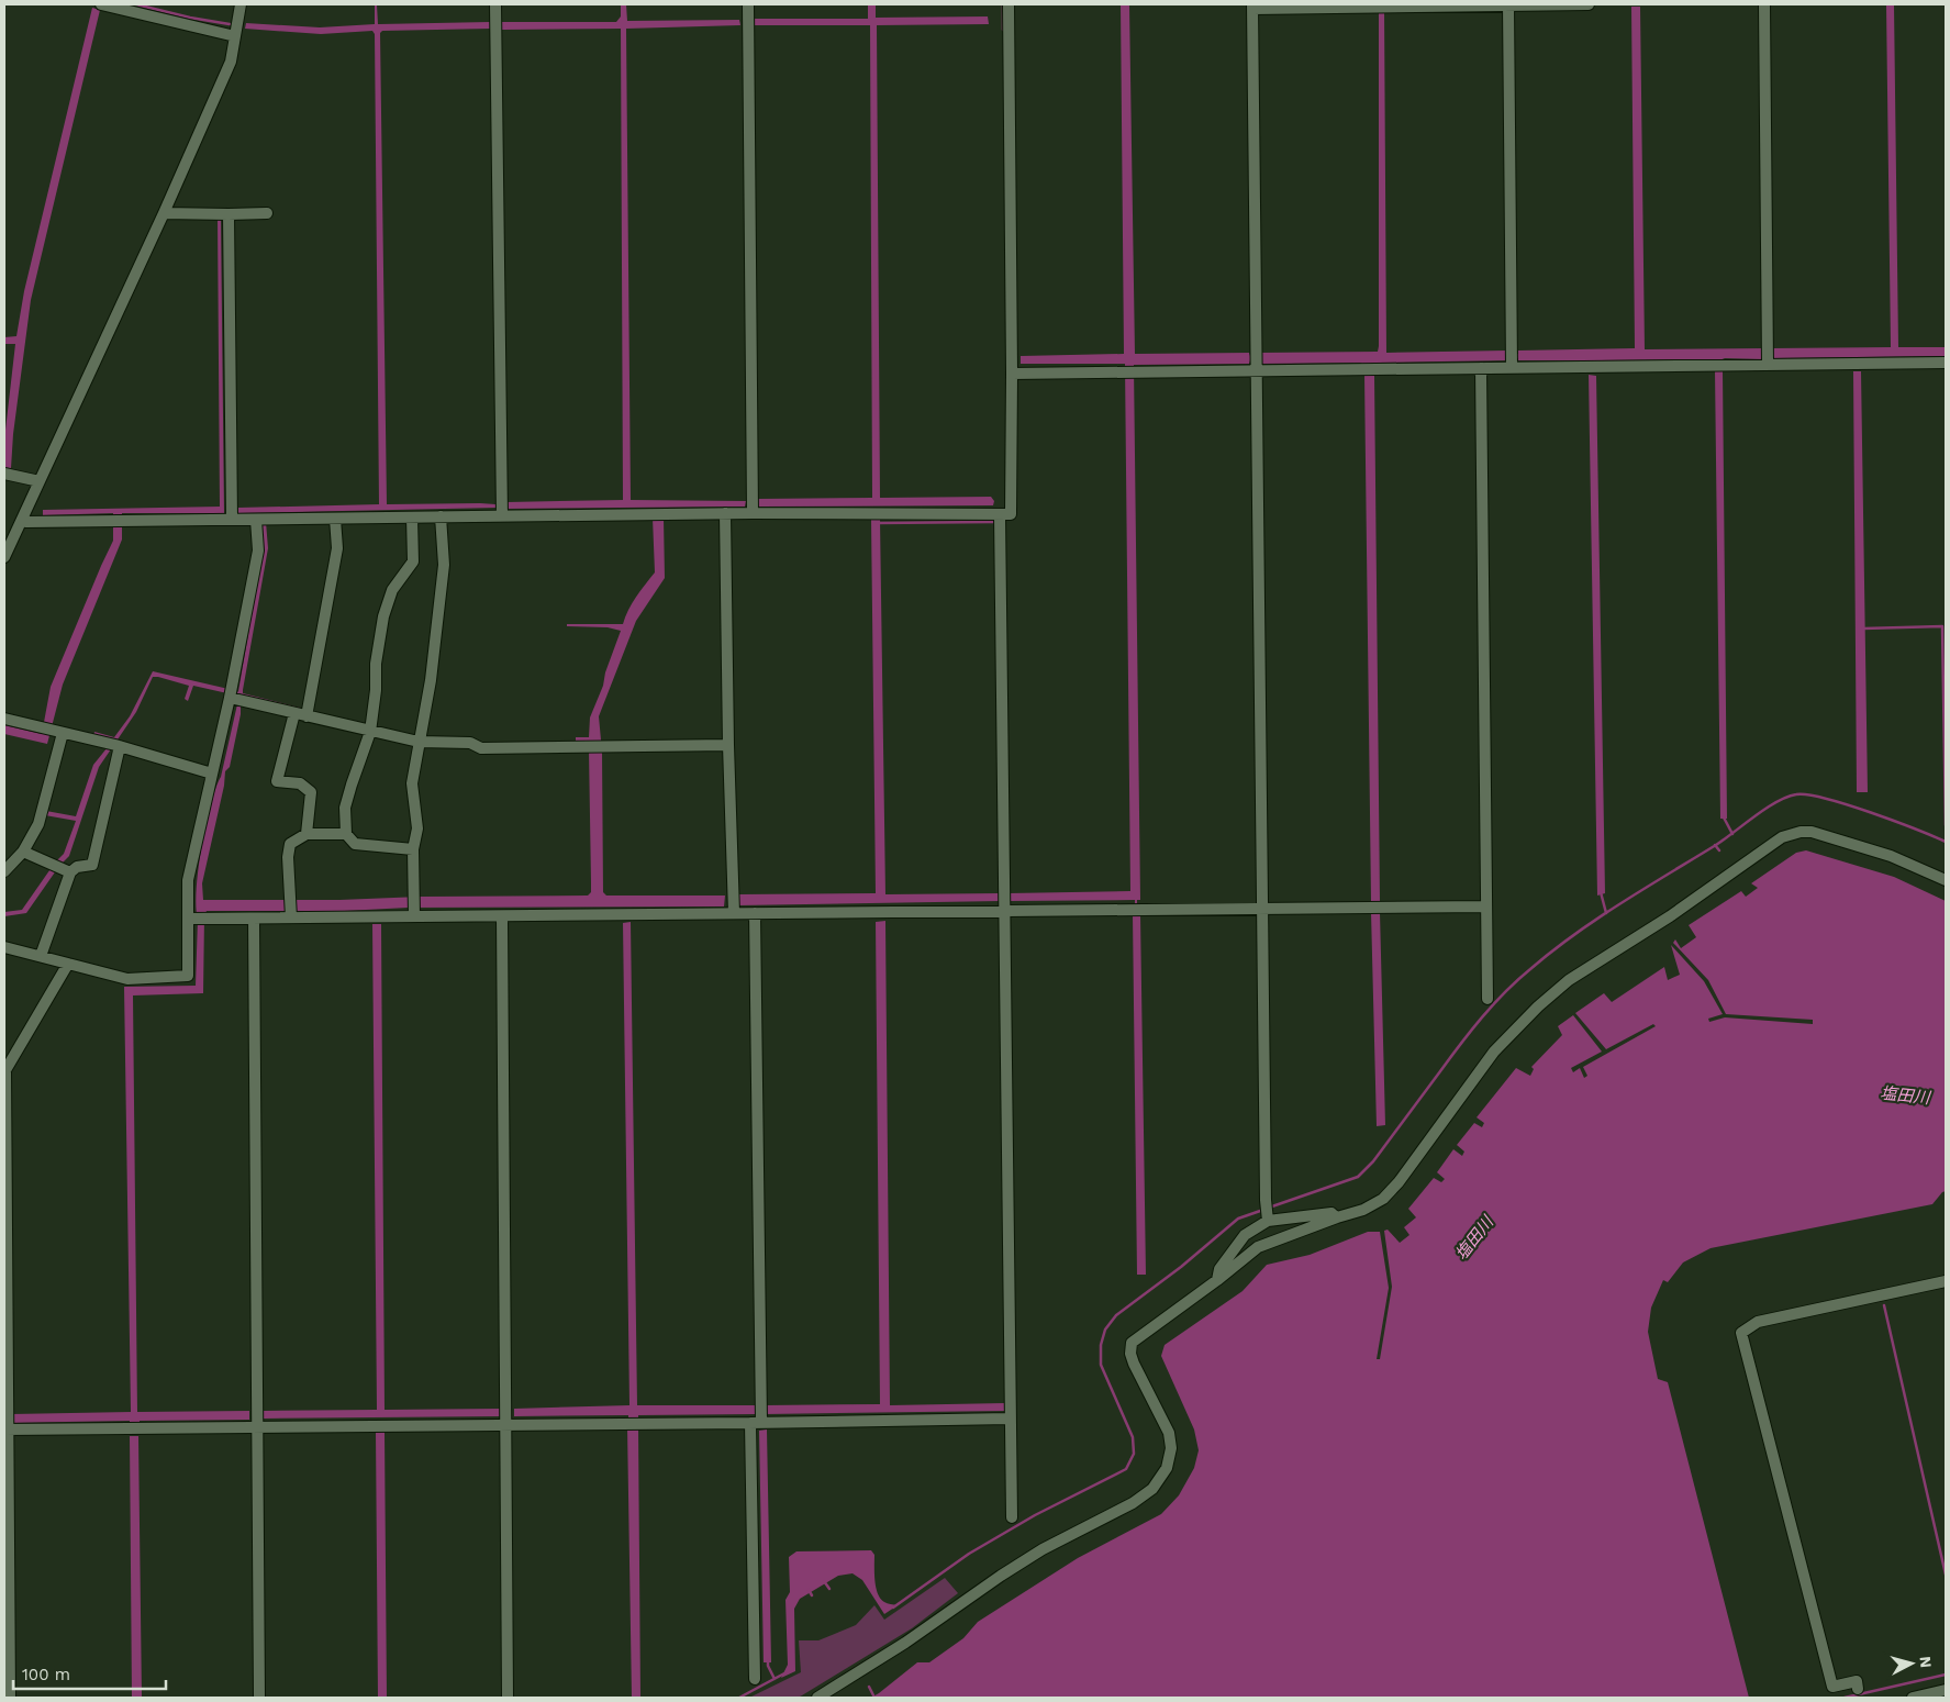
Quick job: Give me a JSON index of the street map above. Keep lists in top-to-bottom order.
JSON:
{
  "water": ["塩田川"],
  "scale_bar": "100 m",
  "north": "right"
}
